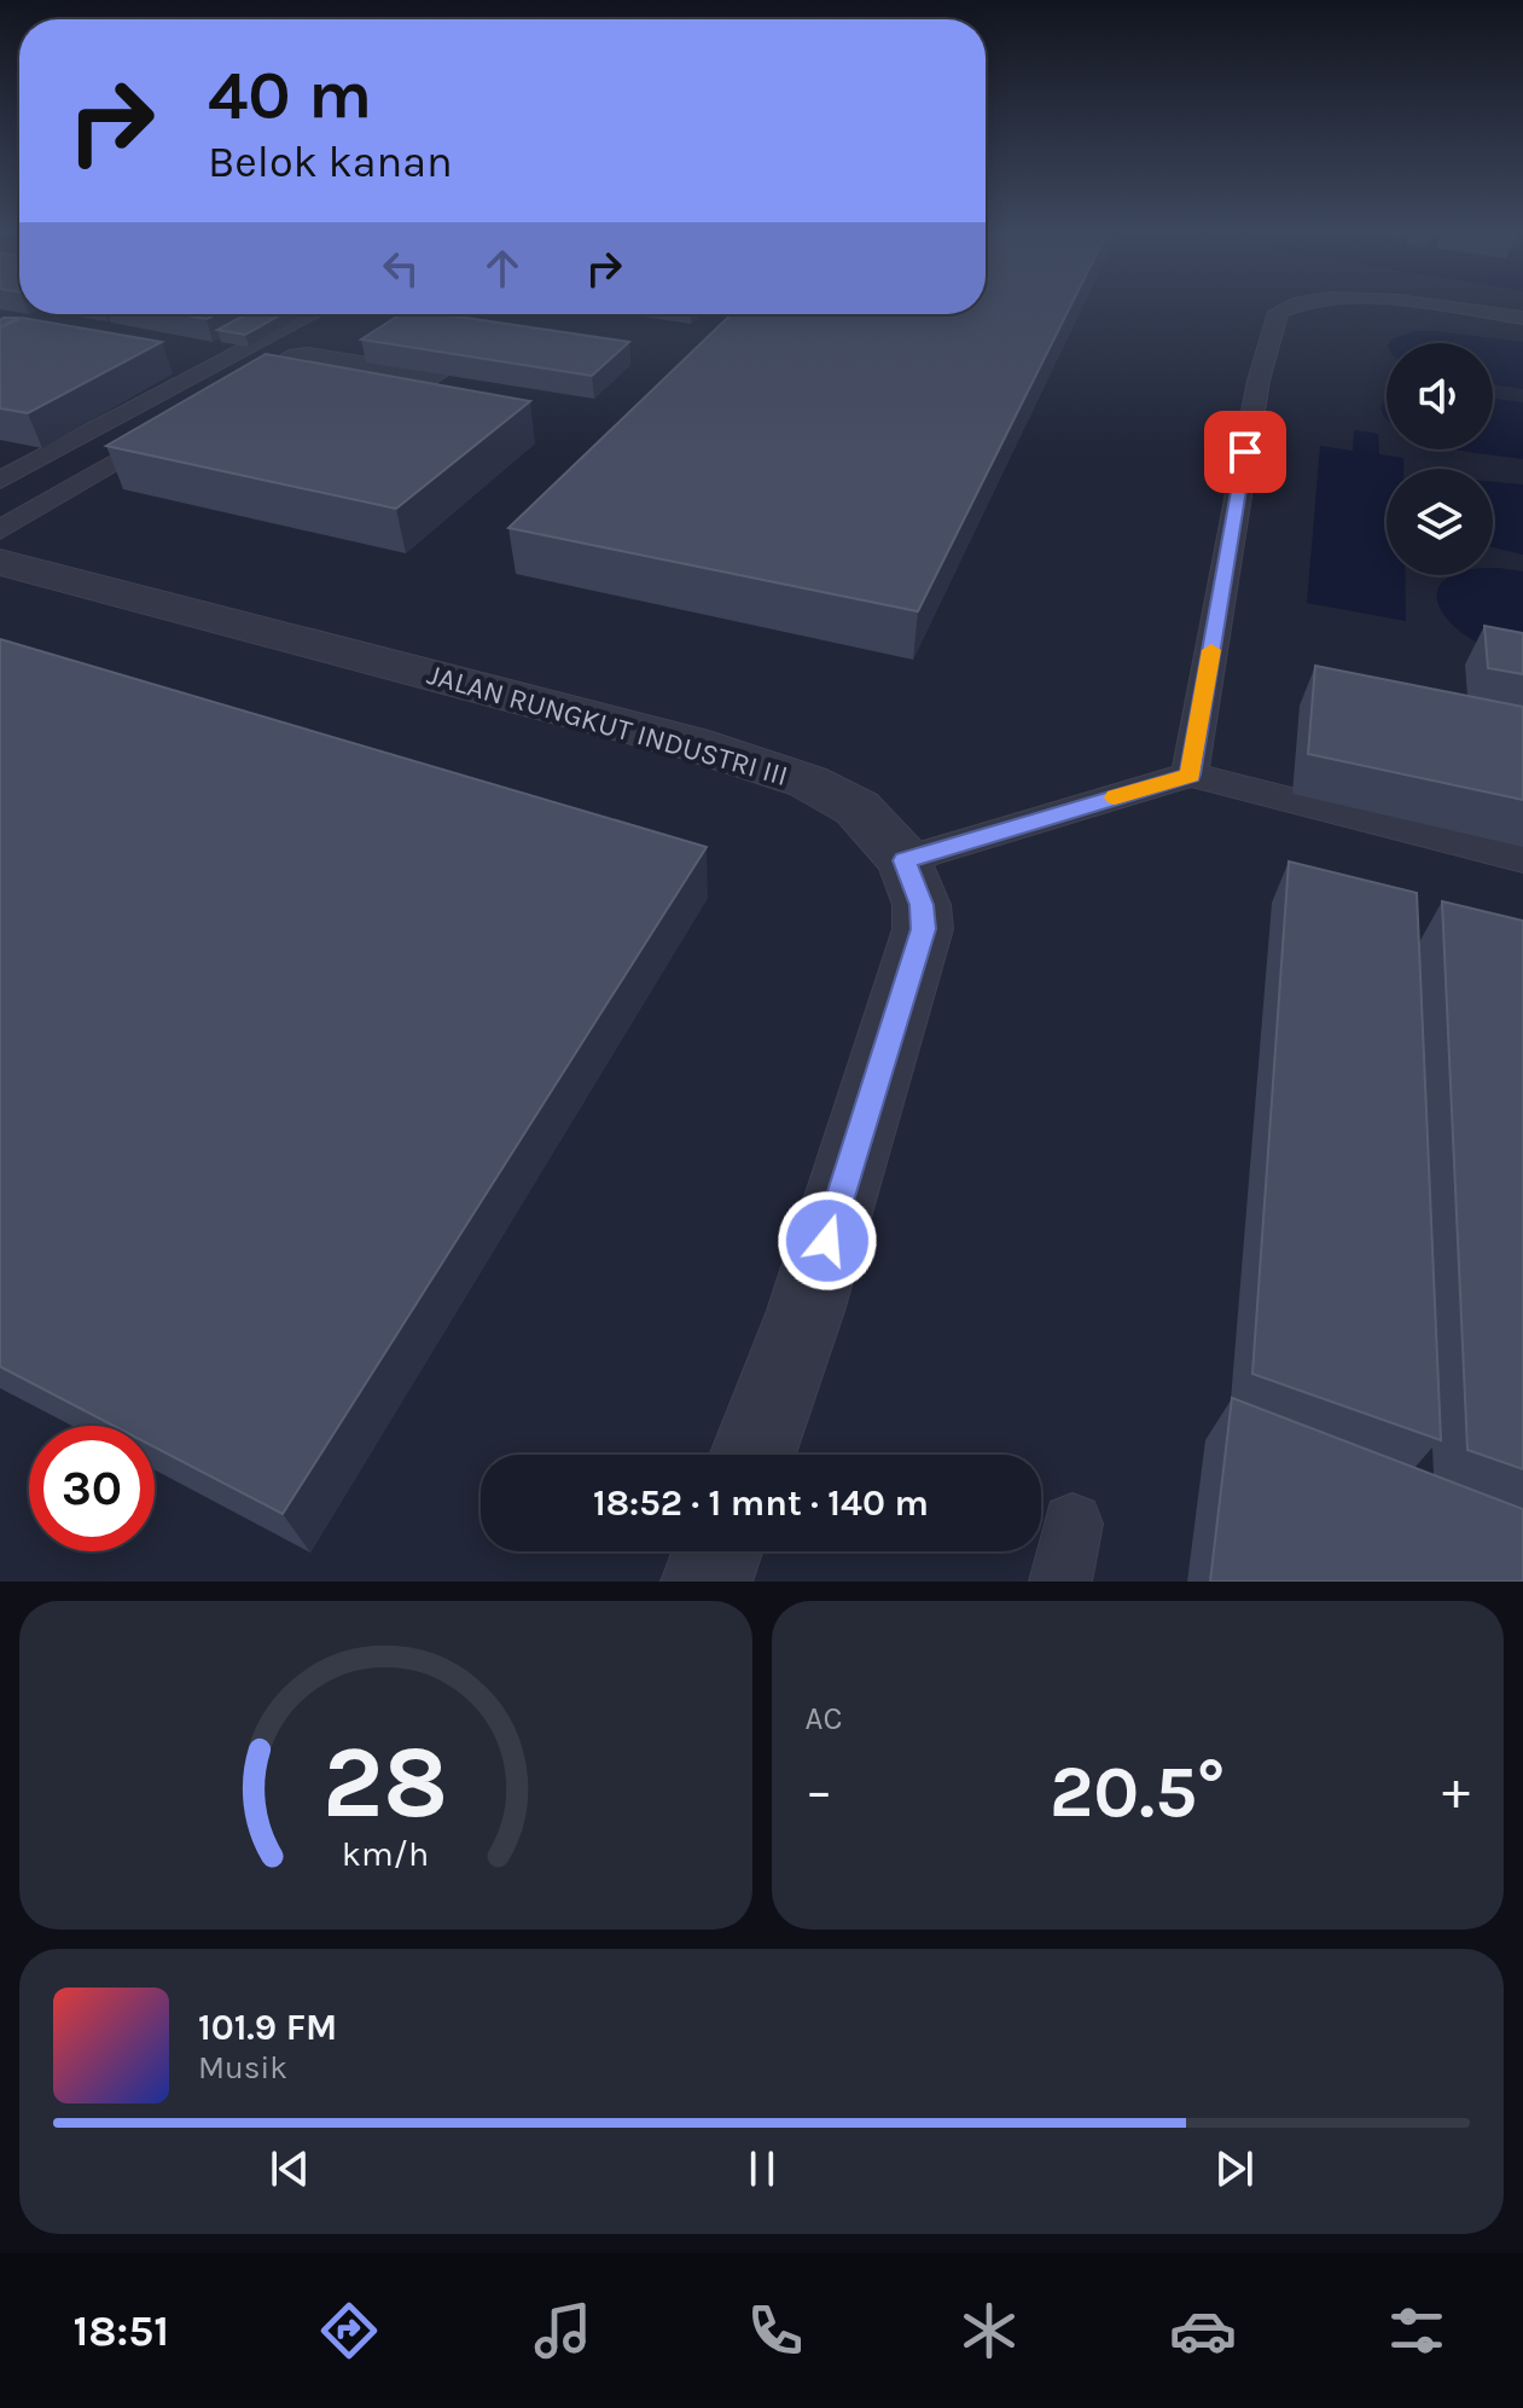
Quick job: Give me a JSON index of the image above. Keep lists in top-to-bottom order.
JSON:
{
  "streets": {
    "street": ["JALAN RUNGKUT INDUSTRI III"]
  },
  "page": {
    "turn": ["40 m", "Belok kanan"],
    "limit": "30",
    "trip": "18:52 · 1 mnt · 140 m",
    "tile": "AC",
    "heat": ["−", "20.5°", "+"],
    "song": ["101.9 FM", "Musik"],
    "tabs": "18:51",
    "gauge": ["28", "km/h"]
  }
}
